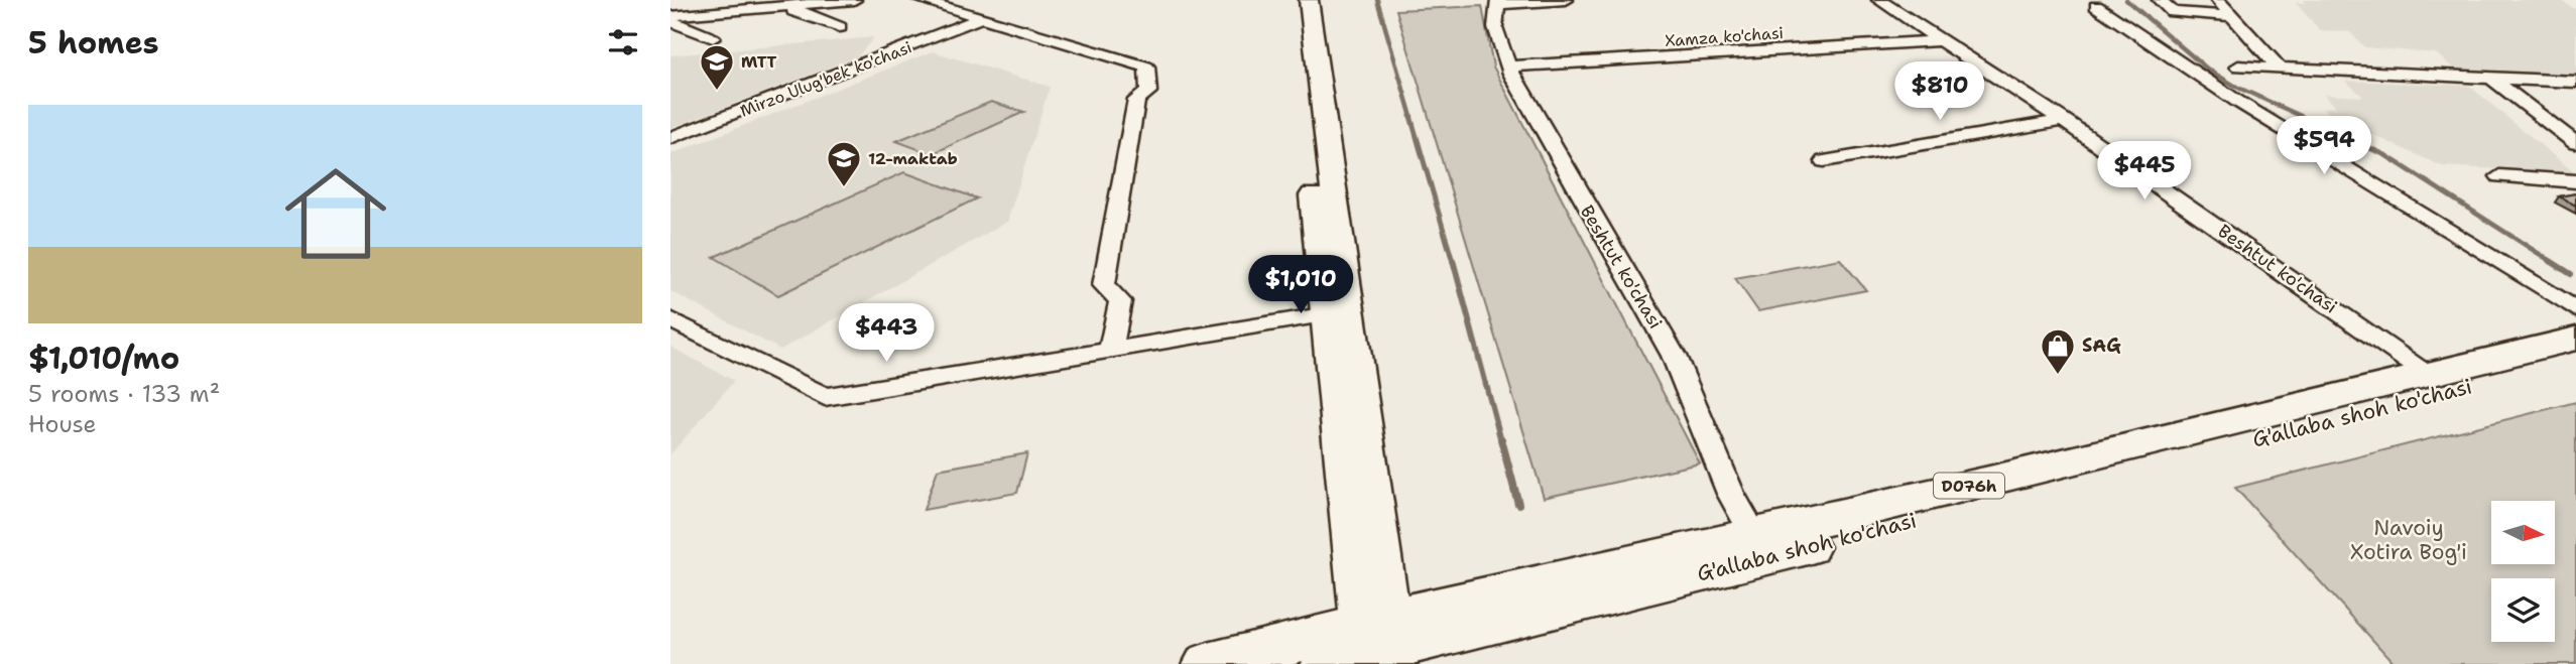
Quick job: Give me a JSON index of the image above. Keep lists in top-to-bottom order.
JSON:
{
  "streets": {
    "main road": ["G'allaba shoh ko'chasi", "D076h"],
    "street": ["Xamza ko'chasi", "Mirzo Ulug'bek ko'chasi", "Beshtut ko'chasi"]
  },
  "crossings": [
    ["Xamza ko'chasi", "Beshtut ko'chasi"],
    ["Beshtut ko'chasi", "G'allaba shoh ko'chasi"]
  ],
  "parks": ["Navoiy Xotira Bog'i"],
  "places": {
    "school or university": ["MTT", "12-maktab"],
    "shop": ["SAG"]
  },
  "north": "right",
  "page": {
    "heading": "5 homes",
    "price": [
      "$810",
      "$594",
      "$445",
      "$1,010",
      "$443"
    ],
    "list": [
      {
        "name": "$1,010/mo",
        "note": "5 rooms · 133 m² · House"
      }
    ]
  }
}
